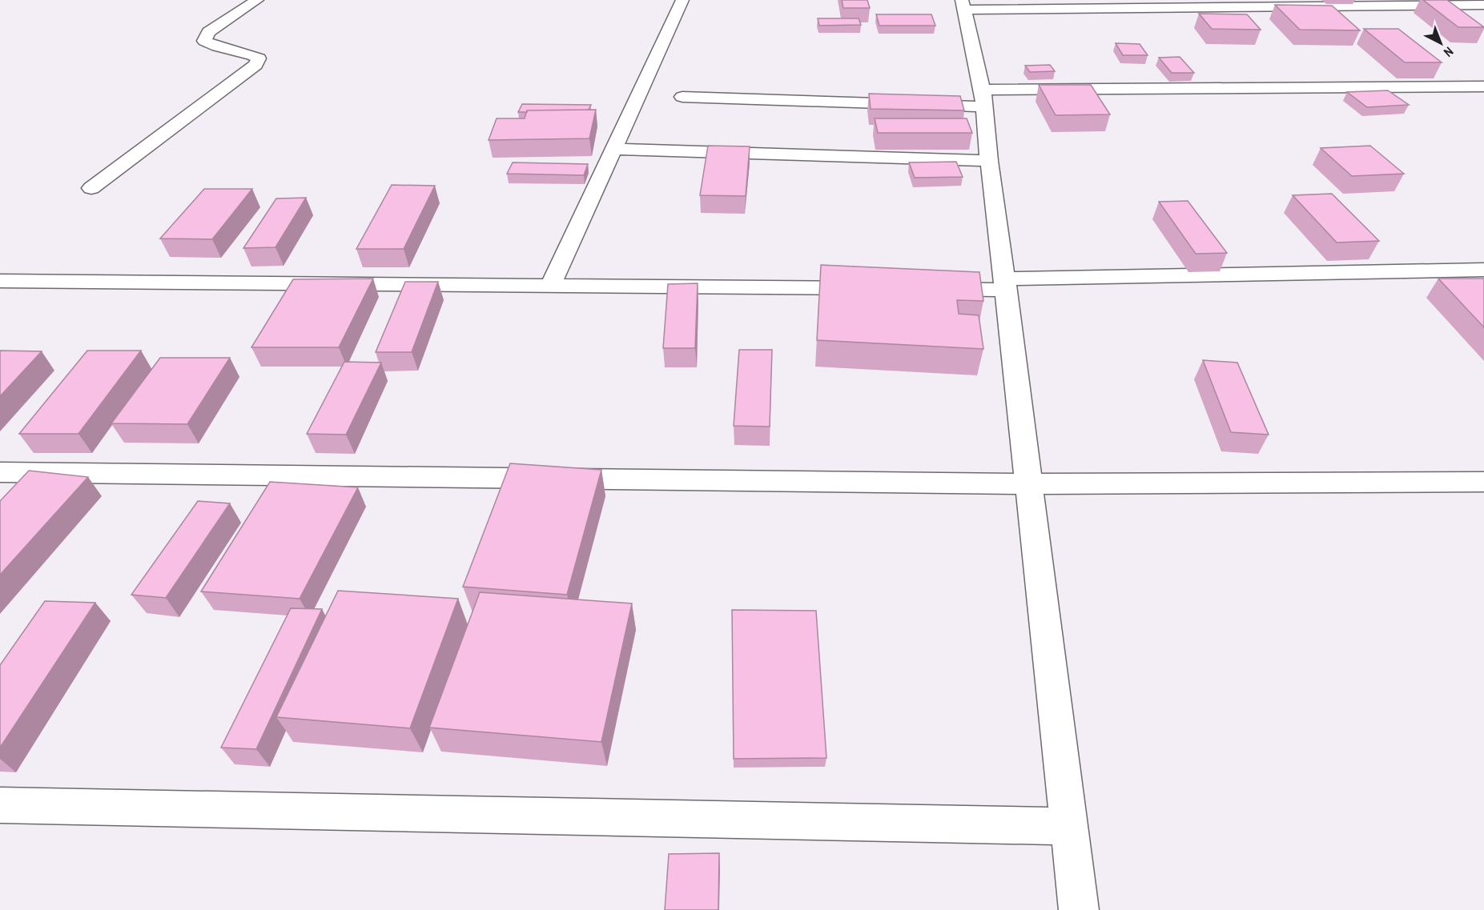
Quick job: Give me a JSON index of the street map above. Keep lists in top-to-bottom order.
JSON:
{
  "north": "bottom right"
}
